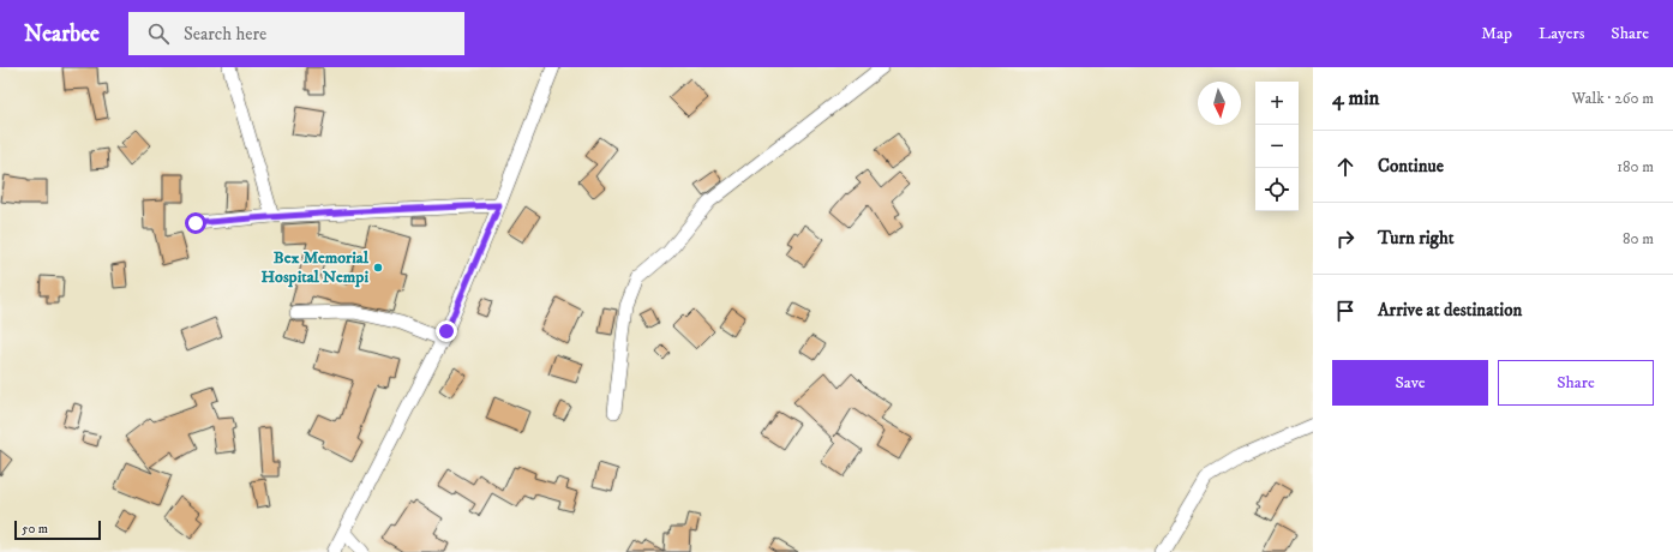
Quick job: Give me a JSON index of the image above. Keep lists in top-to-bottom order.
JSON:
{
  "places": ["Bex Memorial Hospital Nempi"],
  "scale_bar": "50 m",
  "north": "bottom",
  "page": {
    "header": "Nearbee",
    "search": "Search here",
    "nav": ["Map", "Layers", "Share"],
    "heading": ["4 min", "Walk · 260 m"],
    "map_buttons": ["+", "−"],
    "list": [
      ["Continue", "180 m"],
      ["Turn right", "80 m"],
      "Arrive at destination"
    ],
    "buttons": ["Save", "Share"],
    "scale": "50 m"
  }
}
